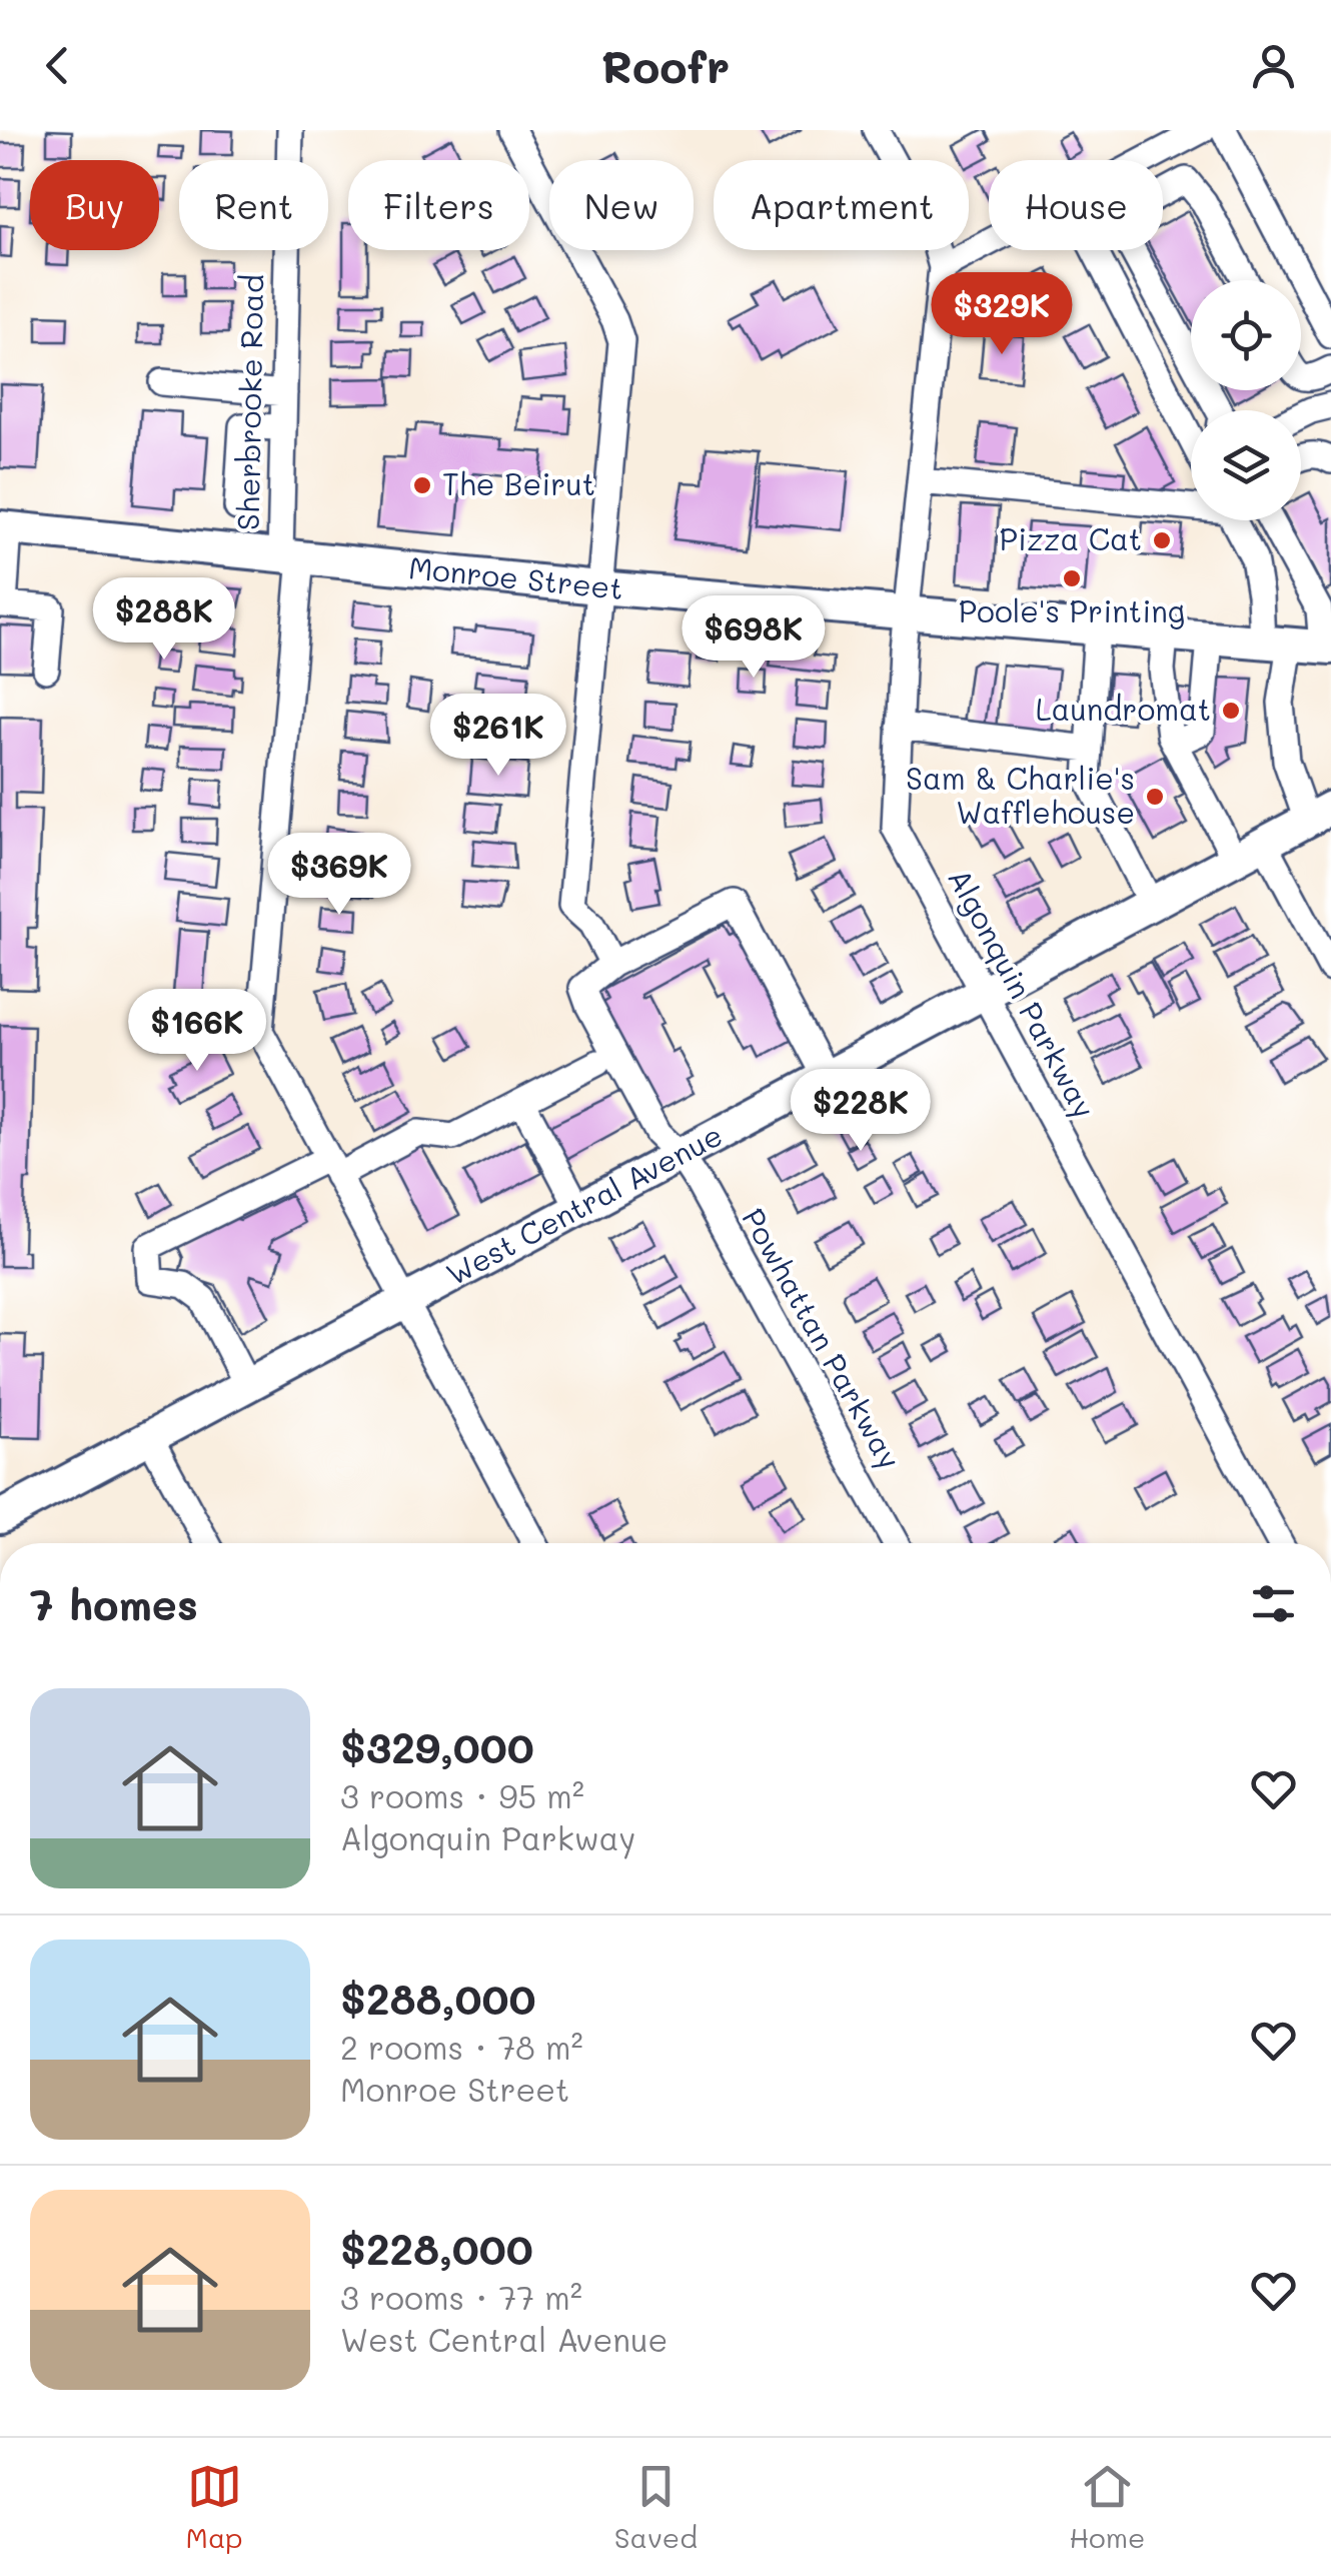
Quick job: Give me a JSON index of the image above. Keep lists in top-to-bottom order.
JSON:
{
  "streets": {
    "main road": ["Monroe Street", "West Central Avenue"],
    "street": ["Sherbrooke Road", "Algonquin Parkway", "Powhattan Parkway"]
  },
  "crossings": [
    ["Sherbrooke Road", "Monroe Street"],
    ["Sherbrooke Road", "West Central Avenue"],
    ["Monroe Street", "Algonquin Parkway"],
    ["Algonquin Parkway", "West Central Avenue"],
    ["West Central Avenue", "Powhattan Parkway"]
  ],
  "places": [
    "The Beirut",
    "Pizza Cat",
    "Poole's Printing",
    "Laundromat",
    "Sam & Charlie's Wafflehouse"
  ],
  "page": {
    "header": "Roofr",
    "chip": [
      "Buy",
      "Rent",
      "Filters",
      "New",
      "Apartment",
      "House"
    ],
    "price": [
      "$329K",
      "$288K",
      "$698K",
      "$261K",
      "$369K",
      "$166K",
      "$228K"
    ],
    "heading": "7 homes",
    "list": [
      {
        "name": "$329,000",
        "note": "3 rooms · 95 m² · Algonquin Parkway"
      },
      {
        "name": "$288,000",
        "note": "2 rooms · 78 m² · Monroe Street"
      },
      {
        "name": "$228,000",
        "note": "3 rooms · 77 m² · West Central Avenue"
      }
    ],
    "tabs": ["Map", "Saved", "Home"]
  }
}
